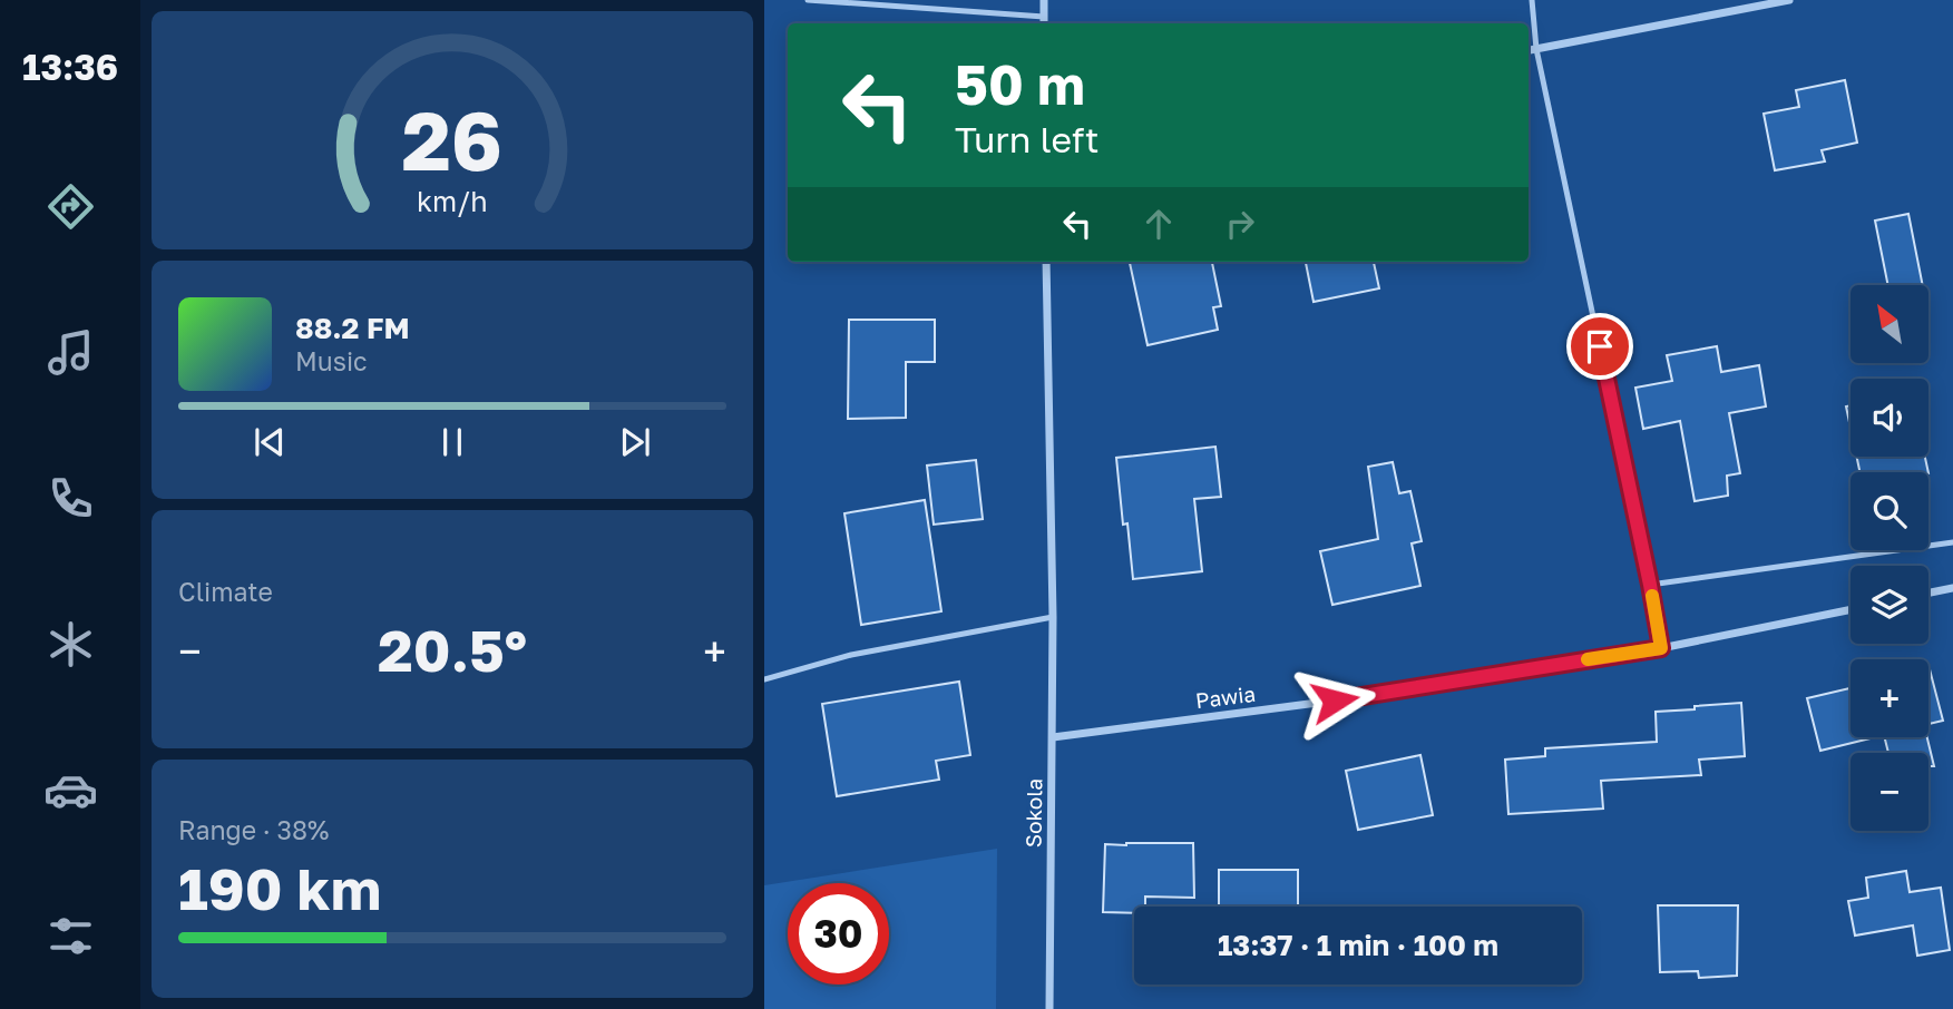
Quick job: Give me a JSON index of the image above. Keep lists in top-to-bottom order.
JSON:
{
  "streets": {
    "street": ["Pawia", "Sokola"]
  },
  "crossings": [
    ["Pawia", "Sokola"]
  ],
  "north": "top left",
  "page": {
    "tabs": "13:36",
    "turn": ["50 m", "Turn left"],
    "map_buttons": ["+", "−"],
    "song": ["88.2 FM", "Music"],
    "tile": [
      "Climate",
      ["Range · 38%", "190 km"]
    ],
    "heat": ["−", "20.5°", "+"],
    "limit": "30",
    "trip": "13:37 · 1 min · 100 m",
    "gauge": ["26", "km/h"]
  }
}
